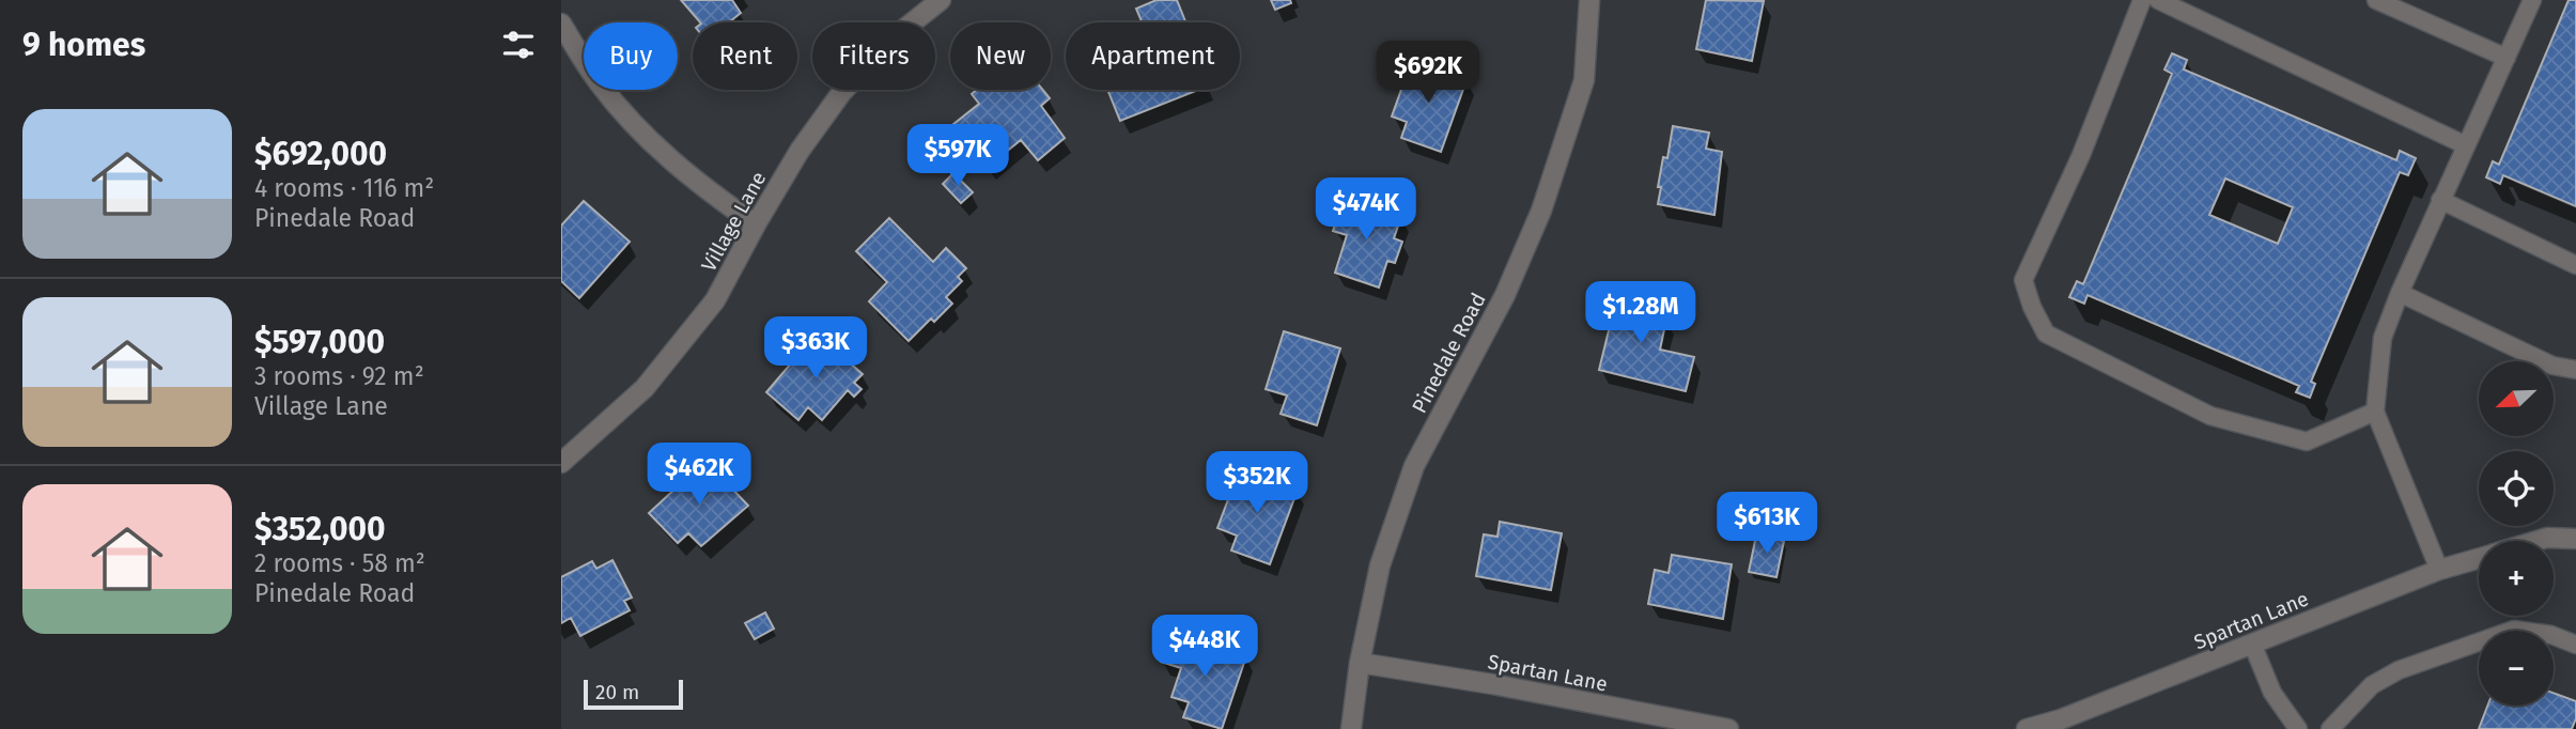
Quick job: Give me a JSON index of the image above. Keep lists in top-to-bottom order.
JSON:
{
  "streets": {
    "street": ["Village Lane", "Pinedale Road", "Spartan Lane"]
  },
  "crossings": [
    ["Pinedale Road", "Spartan Lane"]
  ],
  "scale_bar": "20 m",
  "north": "bottom left",
  "page": {
    "heading": "9 homes",
    "chip": [
      "Buy",
      "Rent",
      "Filters",
      "New",
      "Apartment"
    ],
    "price": [
      "$692K",
      "$597K",
      "$474K",
      "$1.28M",
      "$363K",
      "$462K",
      "$352K",
      "$613K",
      "$448K"
    ],
    "list": [
      {
        "name": "$692,000",
        "note": "4 rooms · 116 m² · Pinedale Road"
      },
      {
        "name": "$597,000",
        "note": "3 rooms · 92 m² · Village Lane"
      },
      {
        "name": "$352,000",
        "note": "2 rooms · 58 m² · Pinedale Road"
      }
    ],
    "map_buttons": ["+", "−"],
    "scale": "20 m"
  }
}
